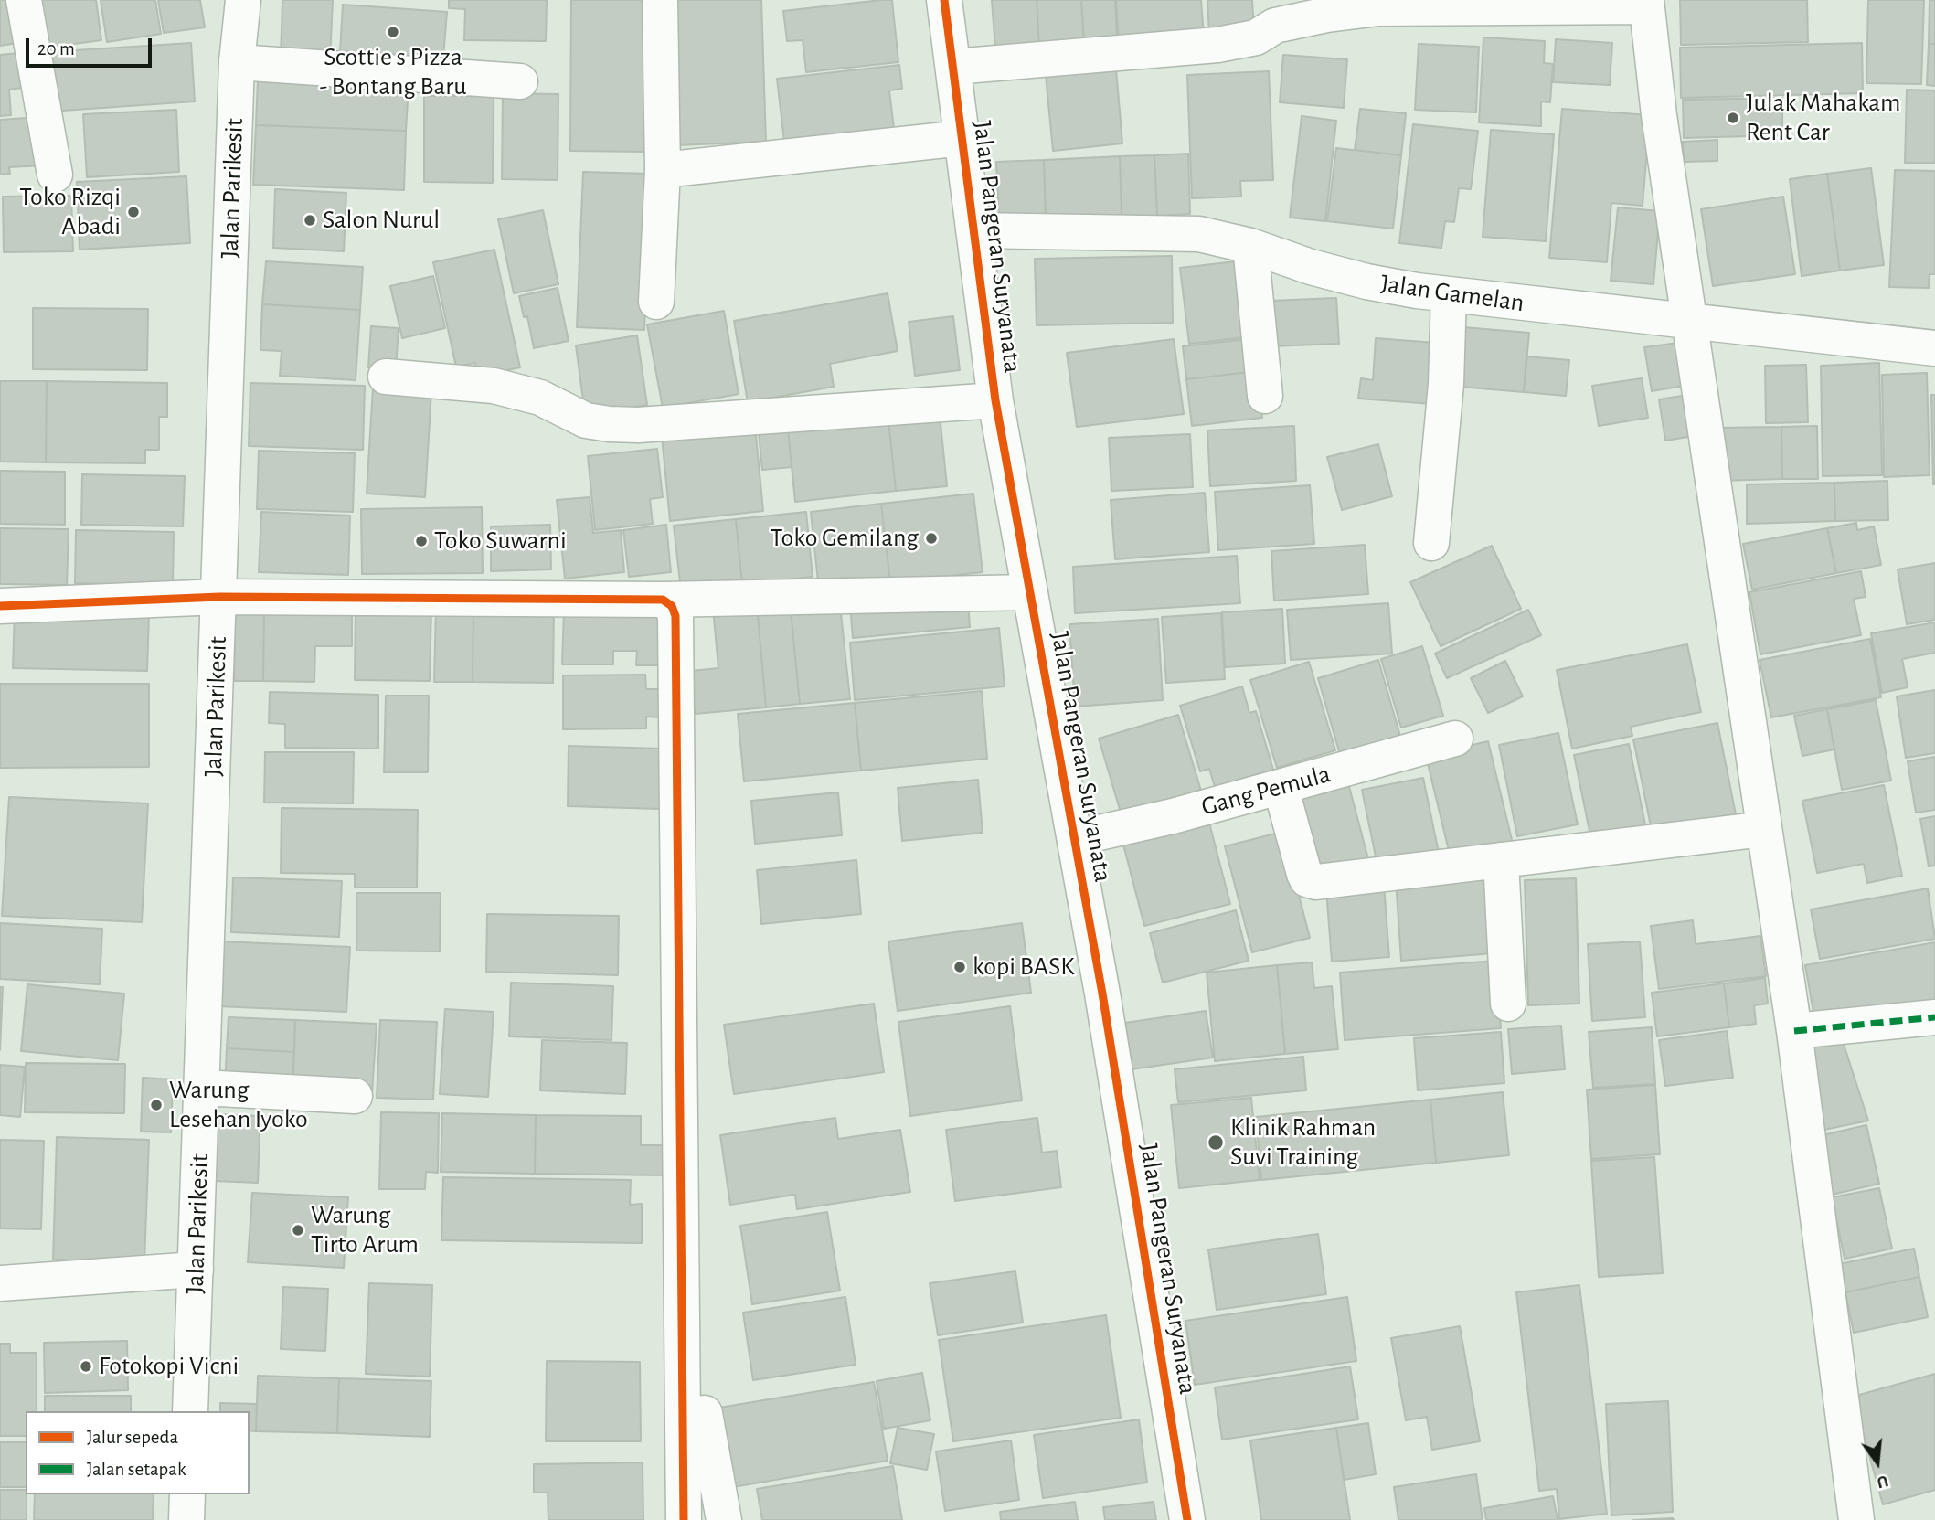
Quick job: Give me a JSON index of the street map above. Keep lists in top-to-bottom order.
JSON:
{
  "streets": {
    "street": [
      "Jalan Parikesit",
      "Jalan Pangeran Suryanata",
      "Jalan Gamelan",
      "Gang Pemula"
    ]
  },
  "crossings": [
    ["Jalan Pangeran Suryanata", "Jalan Gamelan"],
    ["Jalan Pangeran Suryanata", "Gang Pemula"]
  ],
  "places": [
    "Scottie s Pizza - Bontang Baru",
    "Julak Mahakam Rent Car",
    "Toko Rizqi Abadi",
    "Salon Nurul",
    "Toko Gemilang",
    "Toko Suwarni",
    "kopi BASK",
    "Warung Lesehan Iyoko",
    "Klinik Rahman Suvi Training",
    "Warung Tirto Arum",
    "Fotokopi Vicni"
  ],
  "legend": ["Jalur sepeda", "Jalan setapak"],
  "scale_bar": "20 m",
  "north": "bottom"
}
